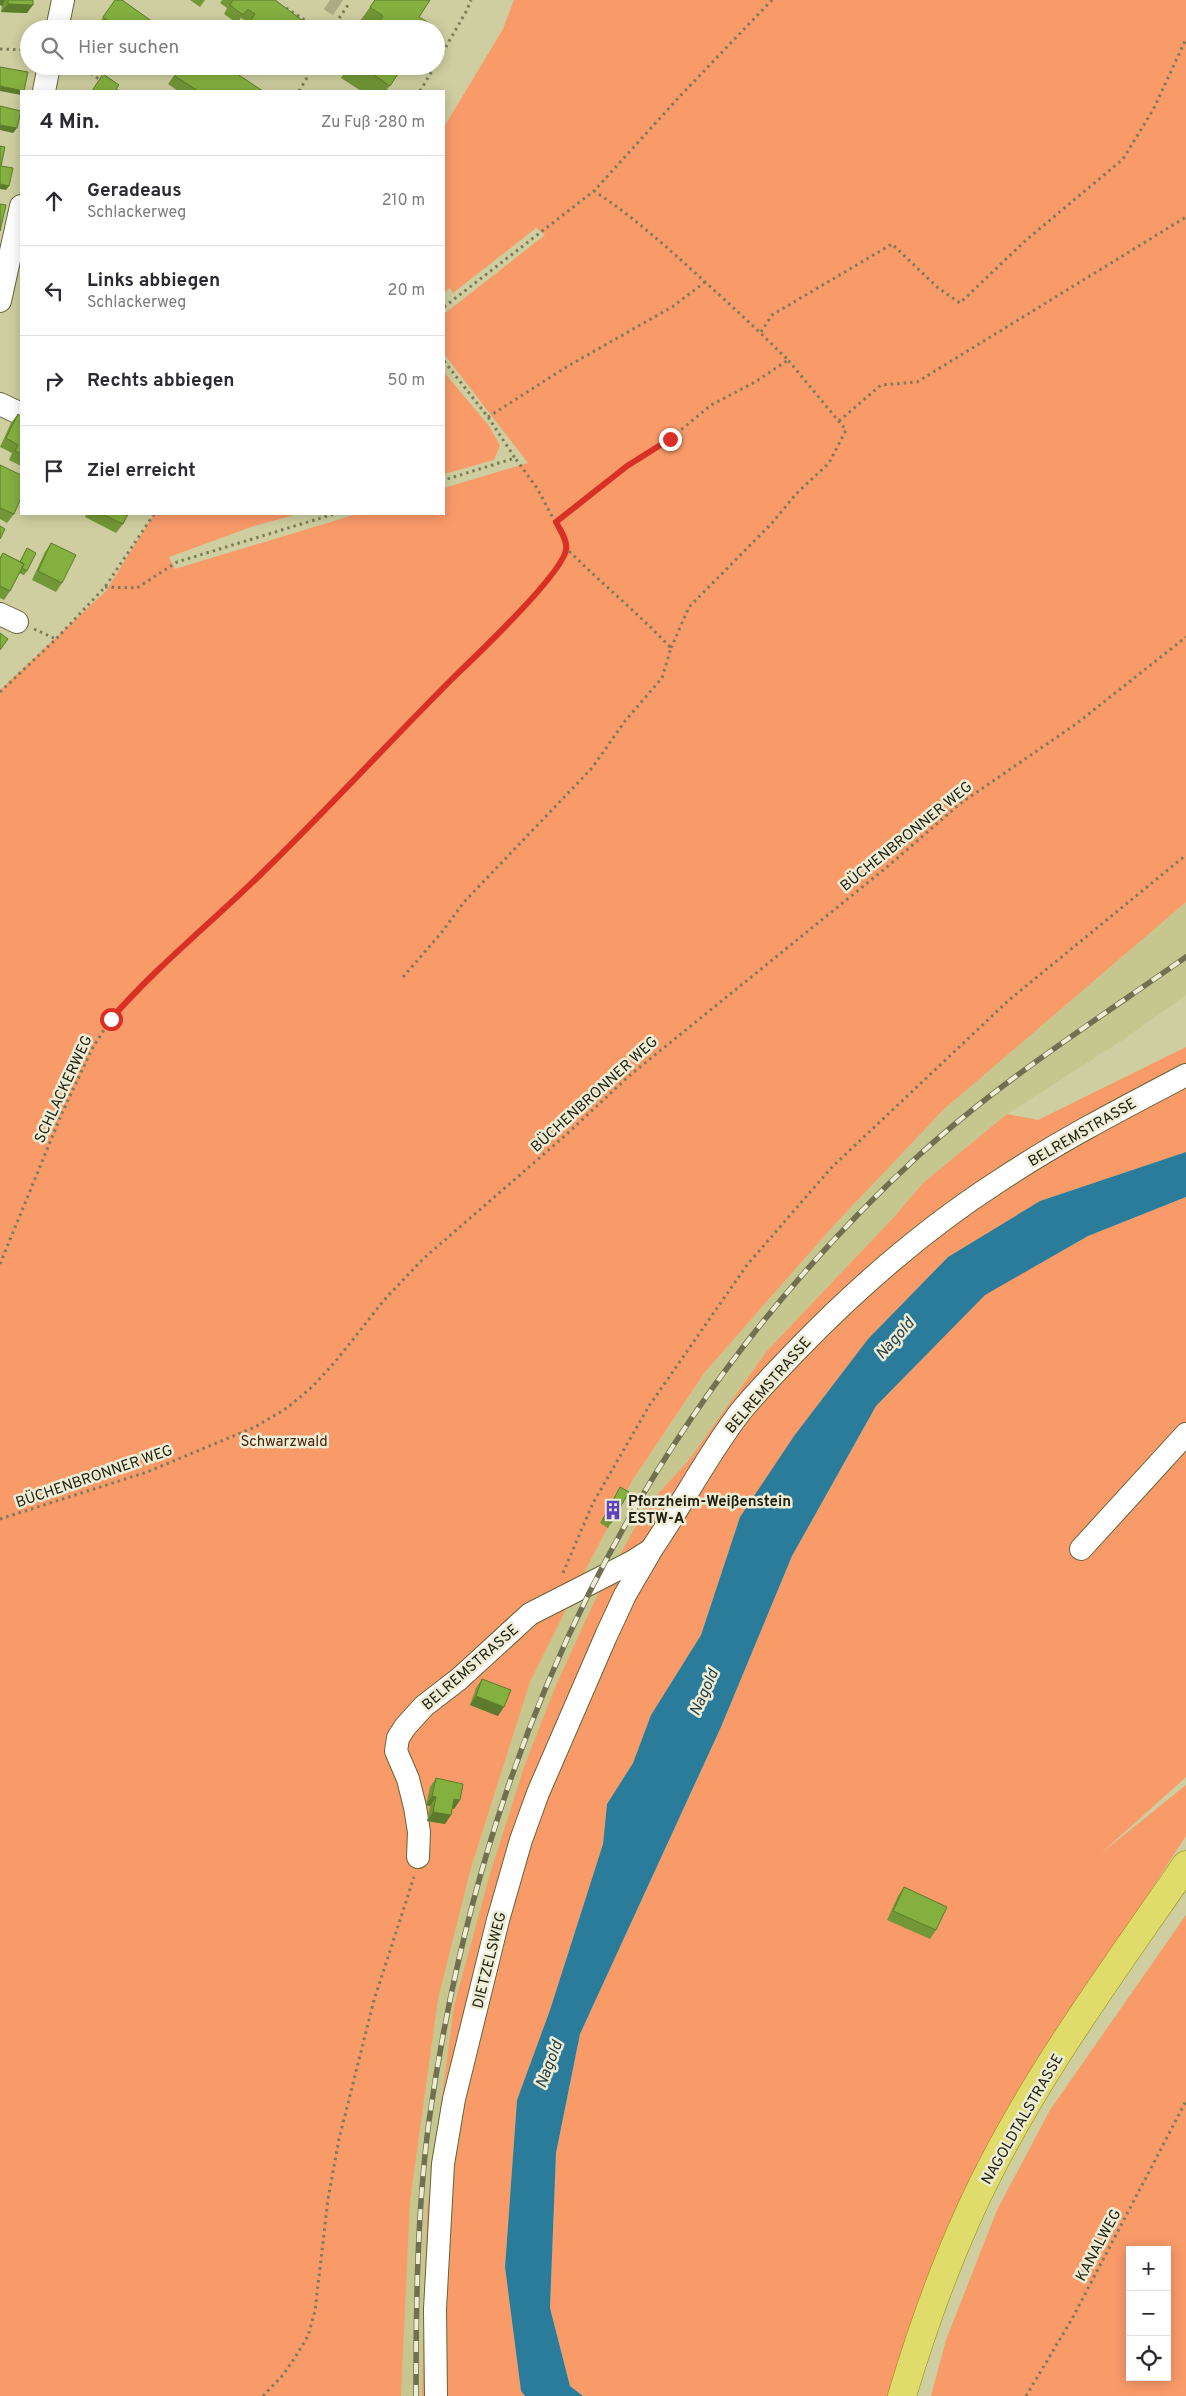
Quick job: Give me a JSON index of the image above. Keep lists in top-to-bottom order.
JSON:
{
  "streets": {
    "main road": ["NAGOLDTALSTRASSE"],
    "street": ["BELREMSTRASSE", "DIETZELSWEG"],
    "path": ["BÜCHENBRONNER WEG", "SCHLACKERWEG", "KANALWEG"]
  },
  "crossings": [
    ["BELREMSTRASSE", "DIETZELSWEG"]
  ],
  "water": ["Nagold"],
  "parks": ["Schwarzwald"],
  "places": {
    "building": ["Pforzheim-Weißenstein ESTW-A"]
  },
  "page": {
    "search": "Hier suchen",
    "heading": ["4 Min.", "Zu Fuß · 280 m"],
    "list": [
      ["Geradeaus", "Schlackerweg", "210 m"],
      ["Links abbiegen", "Schlackerweg", "20 m"],
      ["Rechts abbiegen", "50 m"],
      "Ziel erreicht"
    ],
    "map_buttons": ["+", "−"]
  }
}
